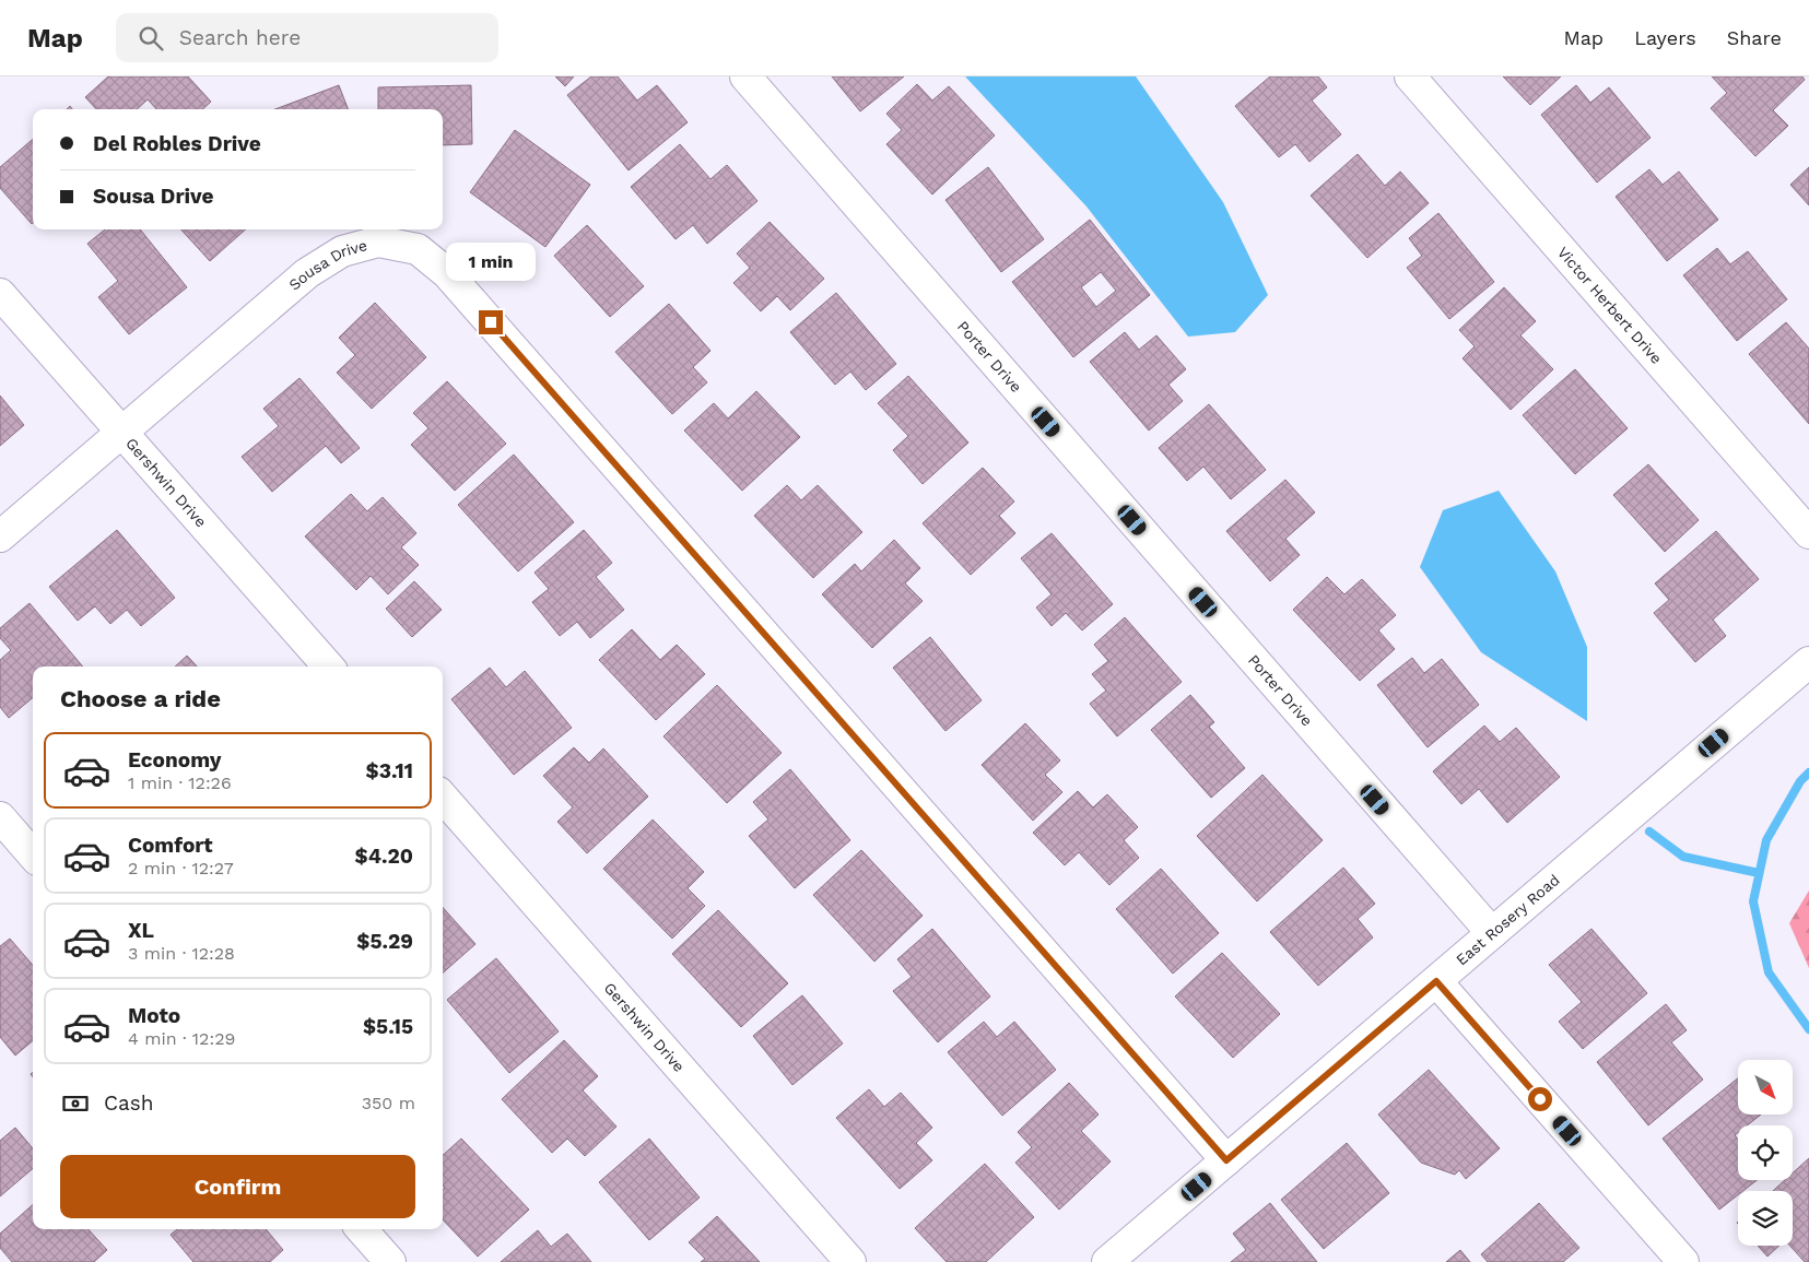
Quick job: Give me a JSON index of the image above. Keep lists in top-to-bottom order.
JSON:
{
  "streets": {
    "street": [
      "Sousa Drive",
      "Victor Herbert Drive",
      "Porter Drive",
      "Gershwin Drive",
      "East Rosery Road"
    ]
  },
  "crossings": [
    ["Sousa Drive", "Gershwin Drive"],
    ["Sousa Drive", "East Rosery Road"],
    ["Porter Drive", "East Rosery Road"]
  ],
  "north": "bottom right",
  "page": {
    "header": "Map",
    "search": "Search here",
    "nav": ["Map", "Layers", "Share"],
    "banner": ["Del Robles Drive", "Sousa Drive"],
    "bubble": "1 min",
    "heading": "Choose a ride",
    "list": [
      {
        "name": "Economy",
        "note": "1 min · 12:26",
        "value": "$3.11"
      },
      {
        "name": "Comfort",
        "note": "2 min · 12:27",
        "value": "$4.20"
      },
      {
        "name": "XL",
        "note": "3 min · 12:28",
        "value": "$5.29"
      },
      {
        "name": "Moto",
        "note": "4 min · 12:29",
        "value": "$5.15"
      }
    ],
    "pay": ["Cash", "350 m"],
    "buttons": "Confirm"
  }
}
